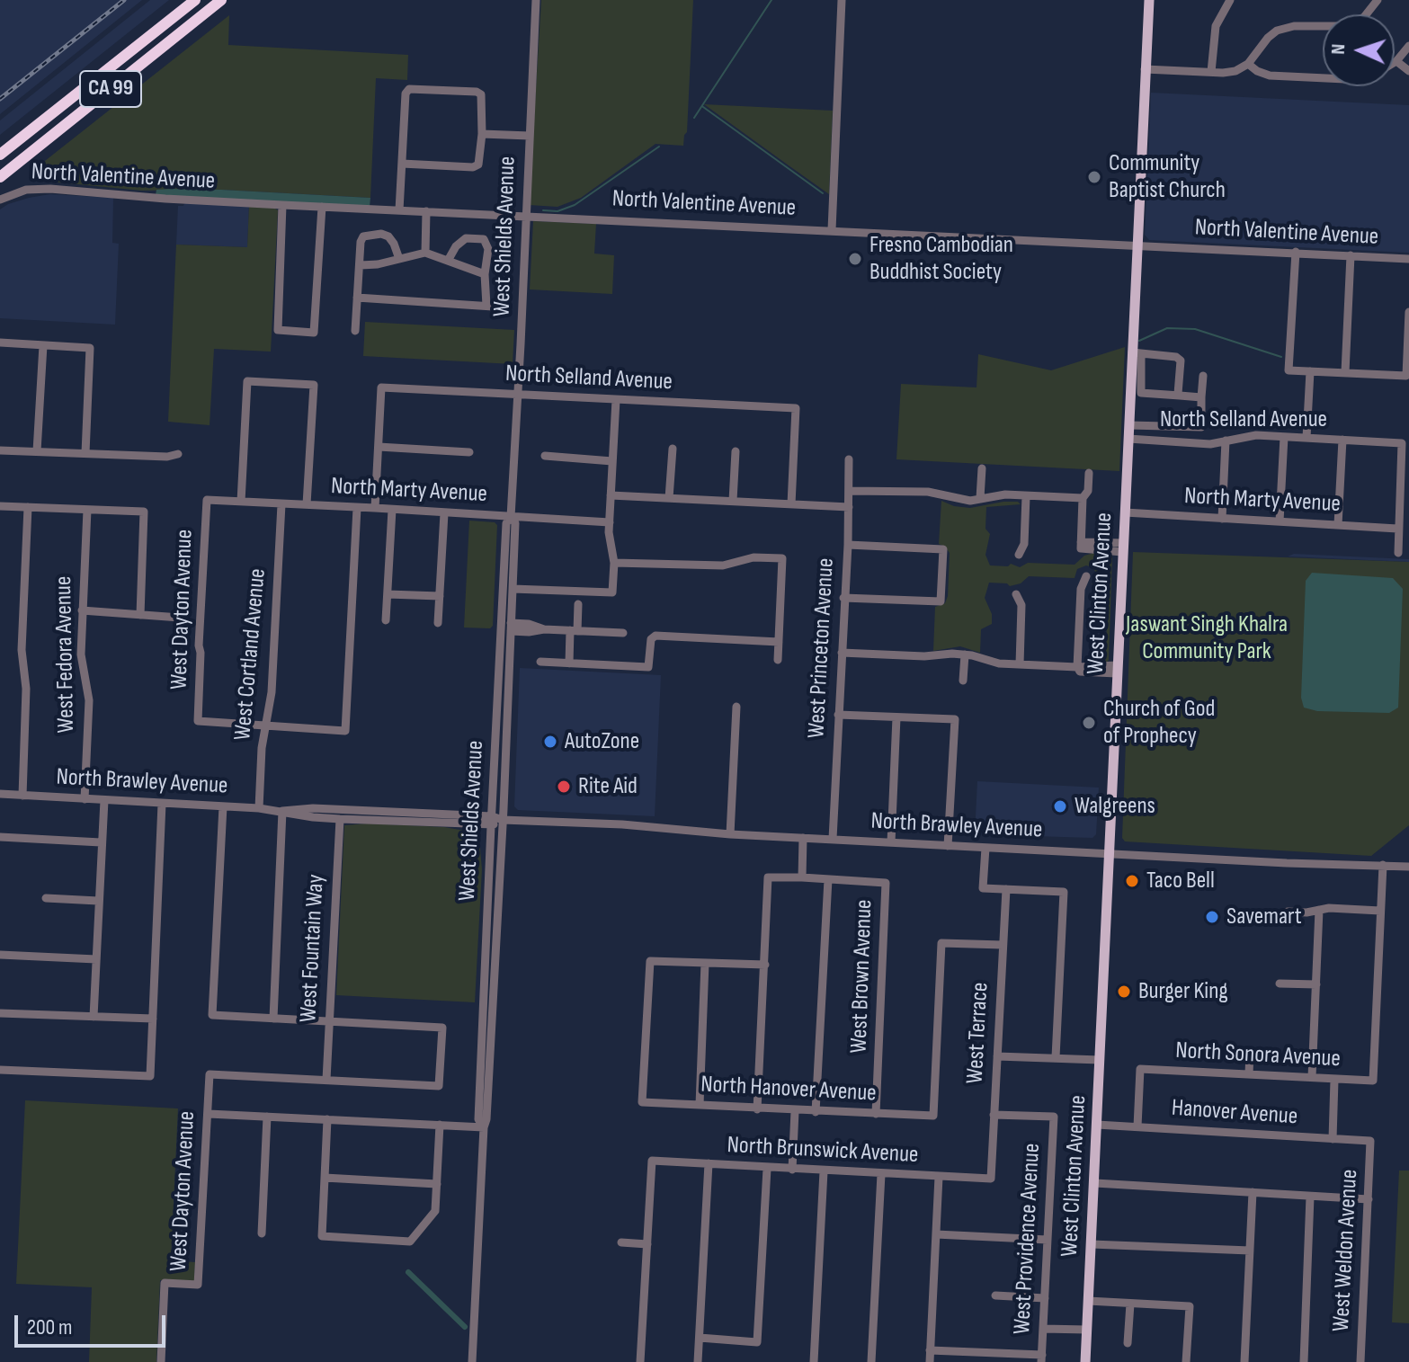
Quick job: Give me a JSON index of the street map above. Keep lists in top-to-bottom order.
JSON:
{
  "streets": {
    "highway": ["CA 99"],
    "main road": ["West Clinton Avenue"],
    "street": [
      "North Valentine Avenue",
      "West Shields Avenue",
      "North Selland Avenue",
      "North Marty Avenue",
      "West Dayton Avenue",
      "West Princeton Avenue",
      "West Fedora Avenue",
      "West Cortland Avenue",
      "North Brawley Avenue",
      "West Fountain Way",
      "West Brown Avenue",
      "West Terrace",
      "North Sonora Avenue",
      "North Hanover Avenue",
      "Hanover Avenue",
      "North Brunswick Avenue",
      "West Providence Avenue",
      "West Weldon Avenue"
    ]
  },
  "crossings": [
    ["North Valentine Avenue", "West Shields Avenue"],
    ["North Valentine Avenue", "West Clinton Avenue"],
    ["West Shields Avenue", "North Selland Avenue"],
    ["West Shields Avenue", "North Marty Avenue"],
    ["West Shields Avenue", "North Brawley Avenue"],
    ["North Selland Avenue", "North Marty Avenue"],
    ["North Selland Avenue", "West Clinton Avenue"],
    ["North Marty Avenue", "West Clinton Avenue"],
    ["North Marty Avenue", "West Dayton Avenue"],
    ["North Marty Avenue", "West Cortland Avenue"],
    ["West Clinton Avenue", "North Brawley Avenue"],
    ["West Clinton Avenue", "Hanover Avenue"],
    ["West Dayton Avenue", "West Cortland Avenue"],
    ["West Dayton Avenue", "West Fountain Way"],
    ["West Princeton Avenue", "North Brawley Avenue"],
    ["West Fedora Avenue", "North Brawley Avenue"],
    ["West Cortland Avenue", "North Brawley Avenue"],
    ["North Brawley Avenue", "West Fountain Way"],
    ["West Brown Avenue", "North Hanover Avenue"],
    ["West Terrace", "North Hanover Avenue"],
    ["West Terrace", "North Brunswick Avenue"],
    ["West Terrace", "West Providence Avenue"],
    ["North Sonora Avenue", "Hanover Avenue"],
    ["Hanover Avenue", "West Weldon Avenue"]
  ],
  "parks": ["Jaswant Singh Khalra Community Park"],
  "places": [
    "Community Baptist Church",
    "Fresno Cambodian Buddhist Society",
    "Church of God of Prophecy",
    "AutoZone",
    "Rite Aid",
    "Walgreens",
    "Taco Bell",
    "Savemart",
    "Burger King"
  ],
  "scale_bar": "200 m",
  "north": "left"
}
